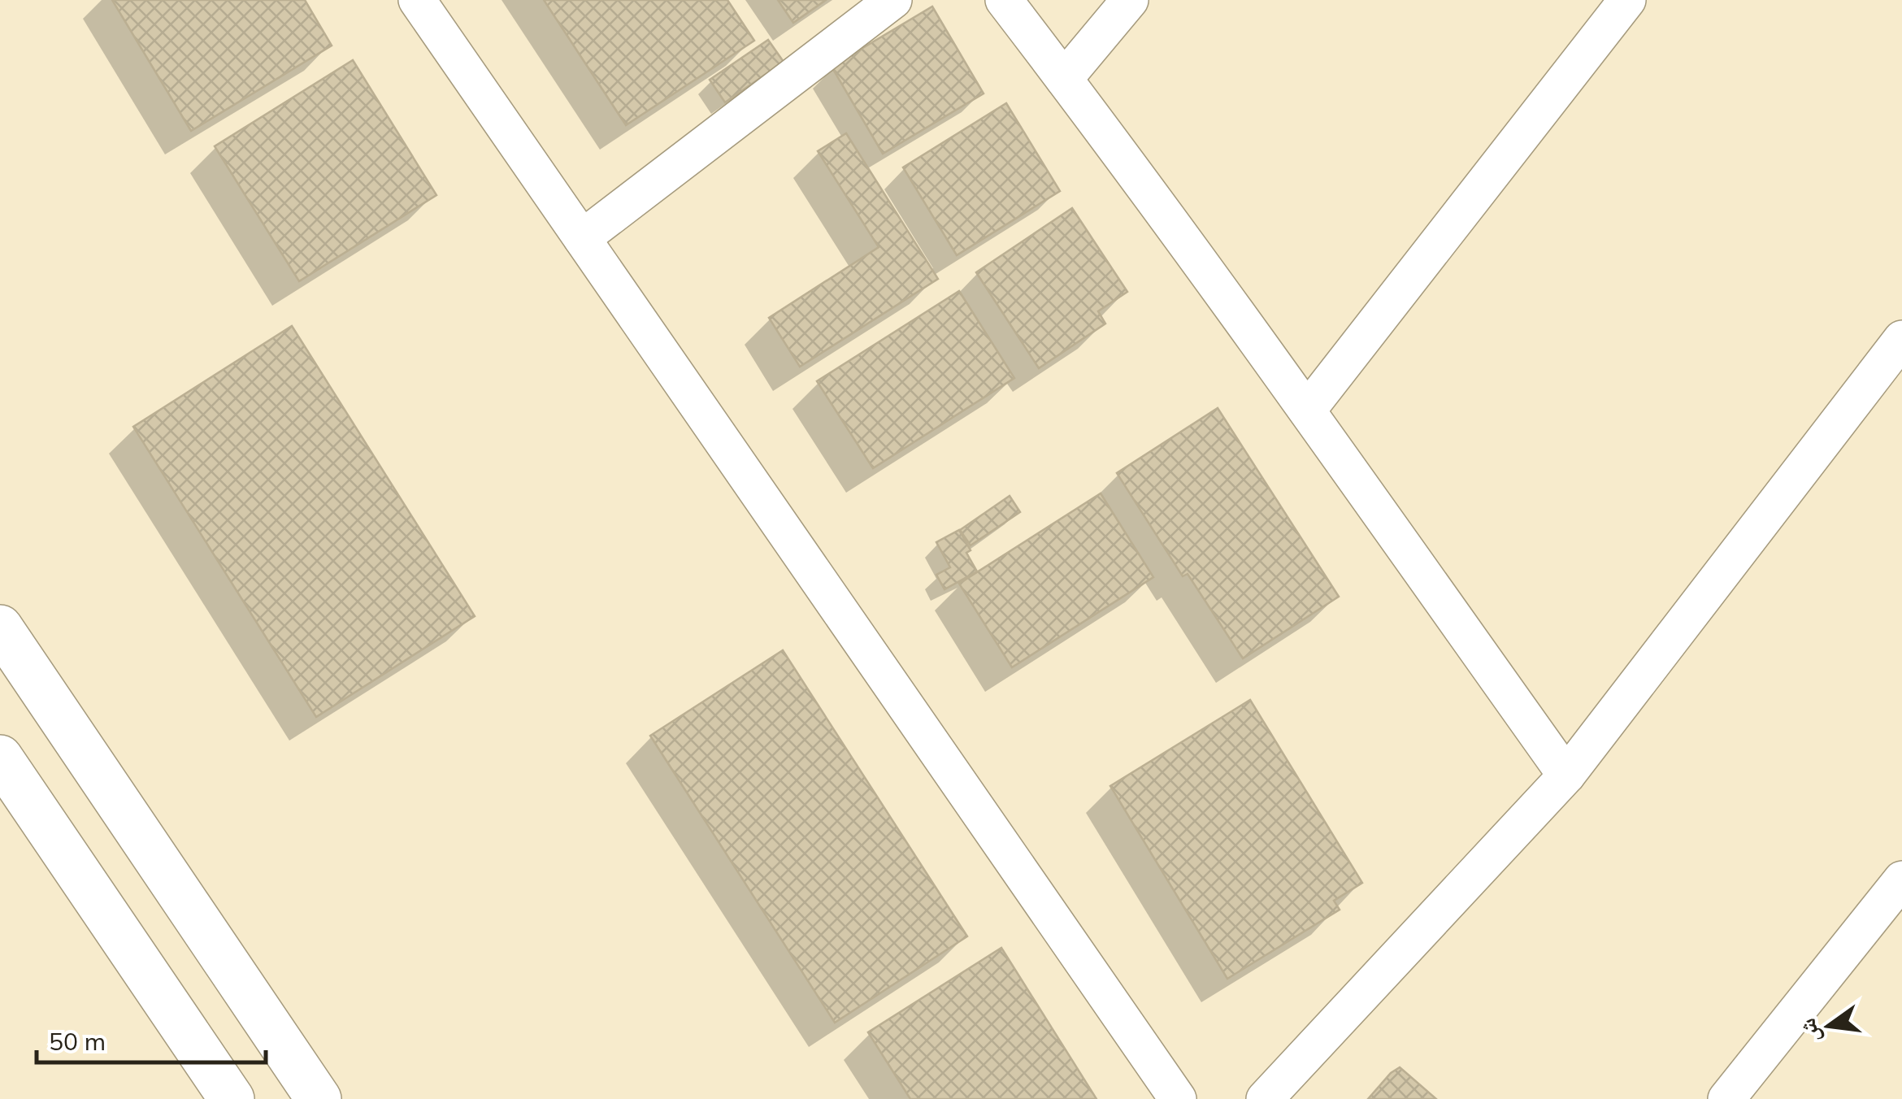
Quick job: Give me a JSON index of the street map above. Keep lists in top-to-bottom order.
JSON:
{
  "scale_bar": "50 m",
  "north": "left"
}
